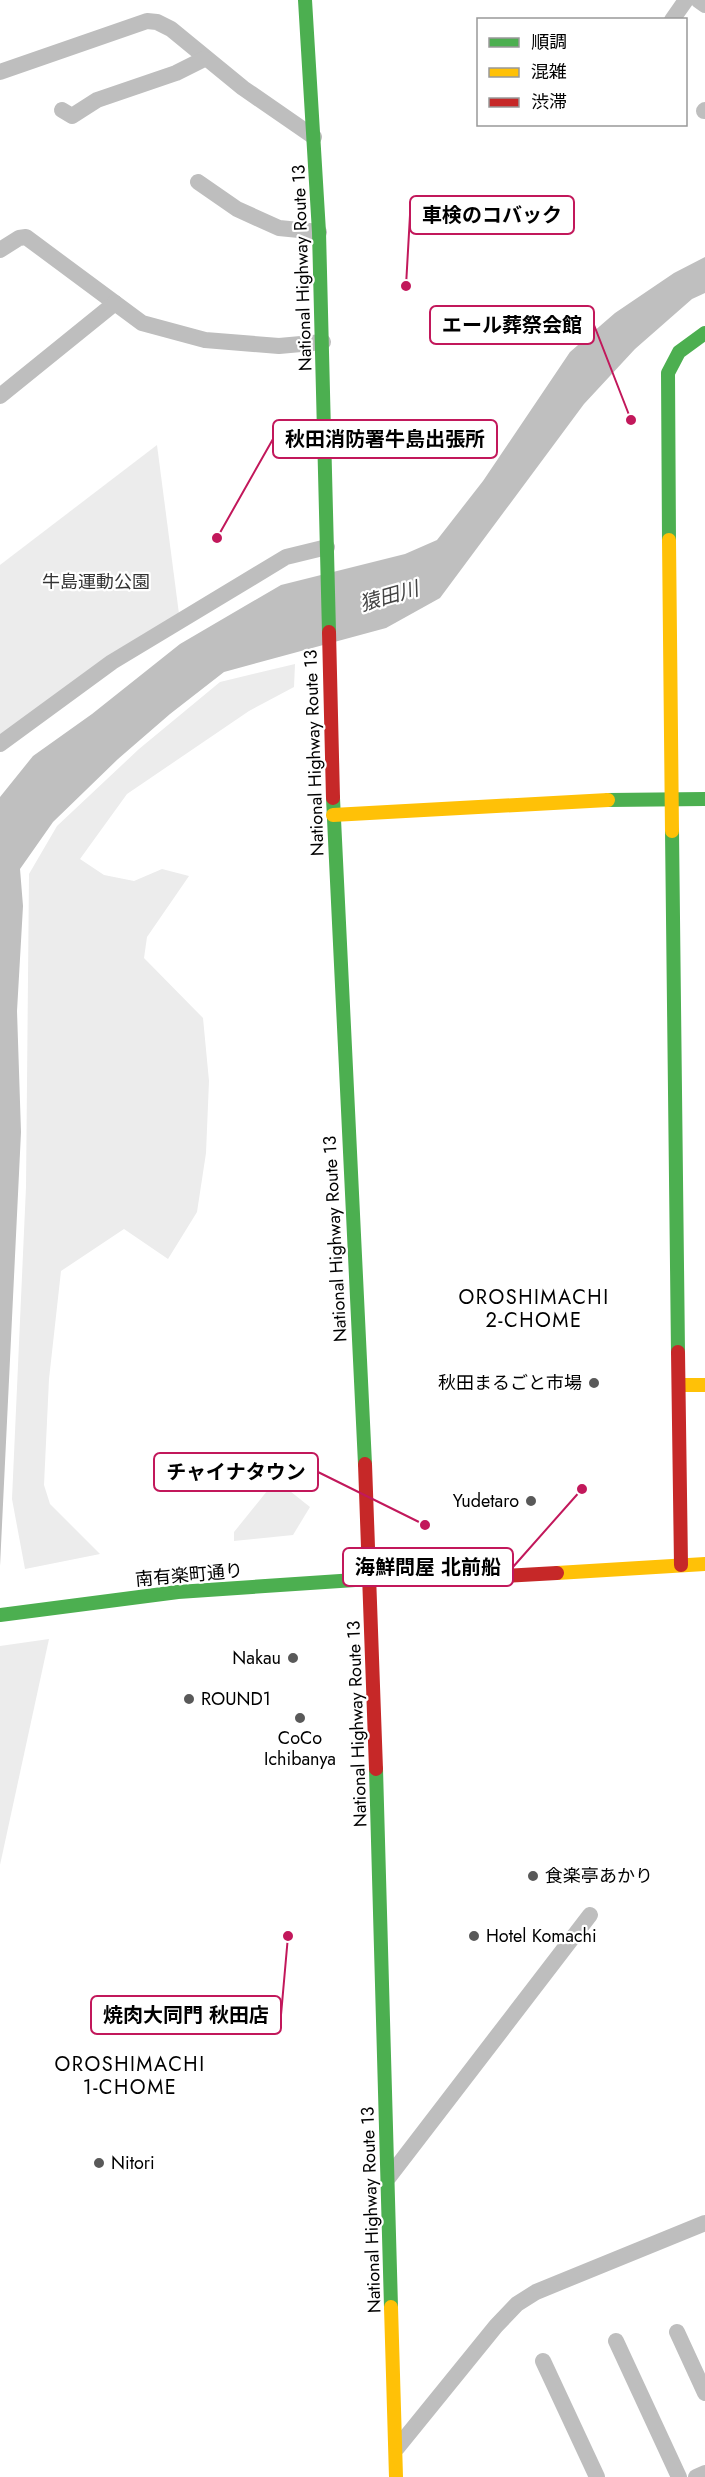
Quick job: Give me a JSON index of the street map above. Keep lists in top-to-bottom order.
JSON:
{
  "streets": {
    "main road": ["National Highway Route 13", "南有楽町通り"]
  },
  "crossings": [
    ["National Highway Route 13", "南有楽町通り"]
  ],
  "districts": ["OROSHIMACHI 2-CHOME", "OROSHIMACHI 1-CHOME"],
  "water": ["猿田川"],
  "parks": ["牛島運動公園"],
  "places": [
    "車検のコバック",
    "エール葬祭会館",
    "秋田消防署牛島出張所",
    "秋田まるごと市場",
    "海鮮問屋 北前船",
    "Yudetaro",
    "チャイナタウン",
    "Nakau",
    "ROUND1",
    "CoCo Ichibanya",
    "食楽亭あかり",
    "焼肉大同門 秋田店",
    "Hotel Komachi",
    "Nitori"
  ],
  "legend": ["順調", "混雑", "渋滞"]
}
